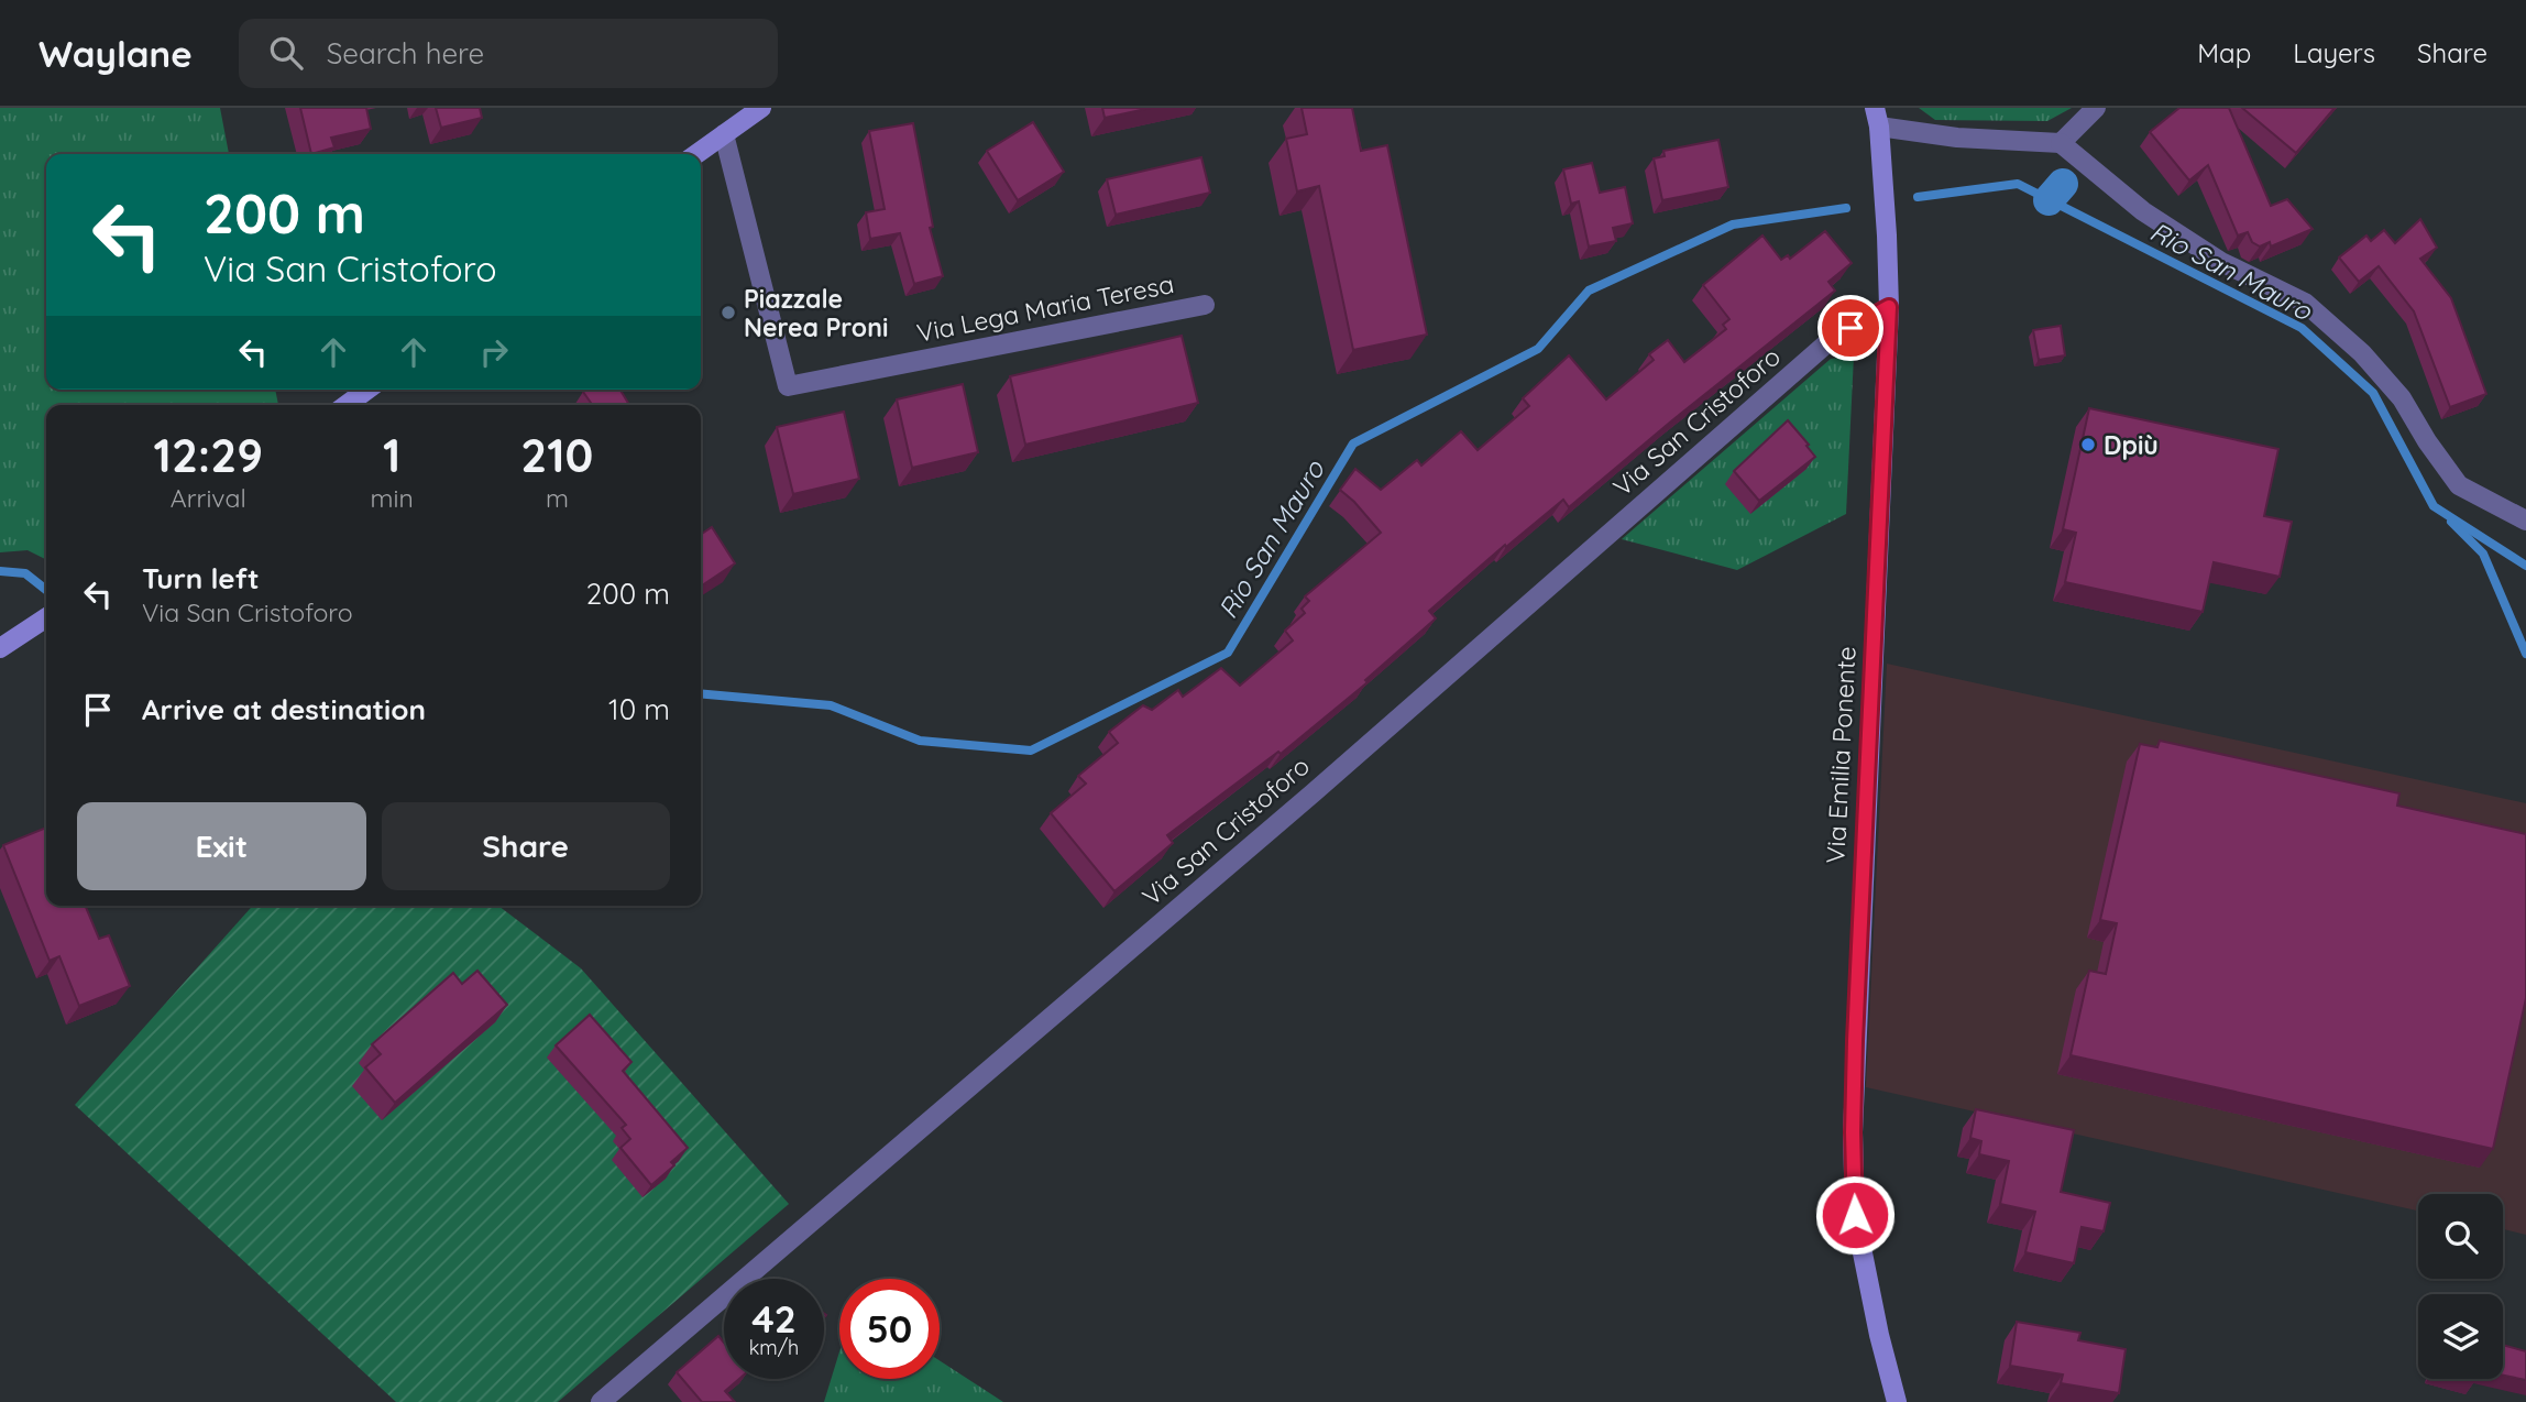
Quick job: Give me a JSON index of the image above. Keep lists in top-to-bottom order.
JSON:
{
  "streets": {
    "main road": ["Via Emilia Ponente"],
    "street": ["Via Lega Maria Teresa", "Via San Cristoforo"]
  },
  "crossings": [
    ["Via San Cristoforo", "Via Emilia Ponente"]
  ],
  "water": ["Rio San Mauro"],
  "places": ["Piazzale Nerea Proni", "Dpiù"],
  "page": {
    "header": "Waylane",
    "search": "Search here",
    "nav": ["Map", "Layers", "Share"],
    "turn": ["200 m", "Via San Cristoforo"],
    "eta": [
      "12:29",
      "Arrival",
      "1",
      "min",
      "210",
      "m"
    ],
    "list": [
      {
        "name": "Turn left",
        "note": "Via San Cristoforo",
        "value": "200 m"
      },
      {
        "name": "Arrive at destination",
        "value": "10 m"
      }
    ],
    "buttons": ["Exit", "Share"],
    "speed": "42 km/h",
    "limit": "50"
  }
}
